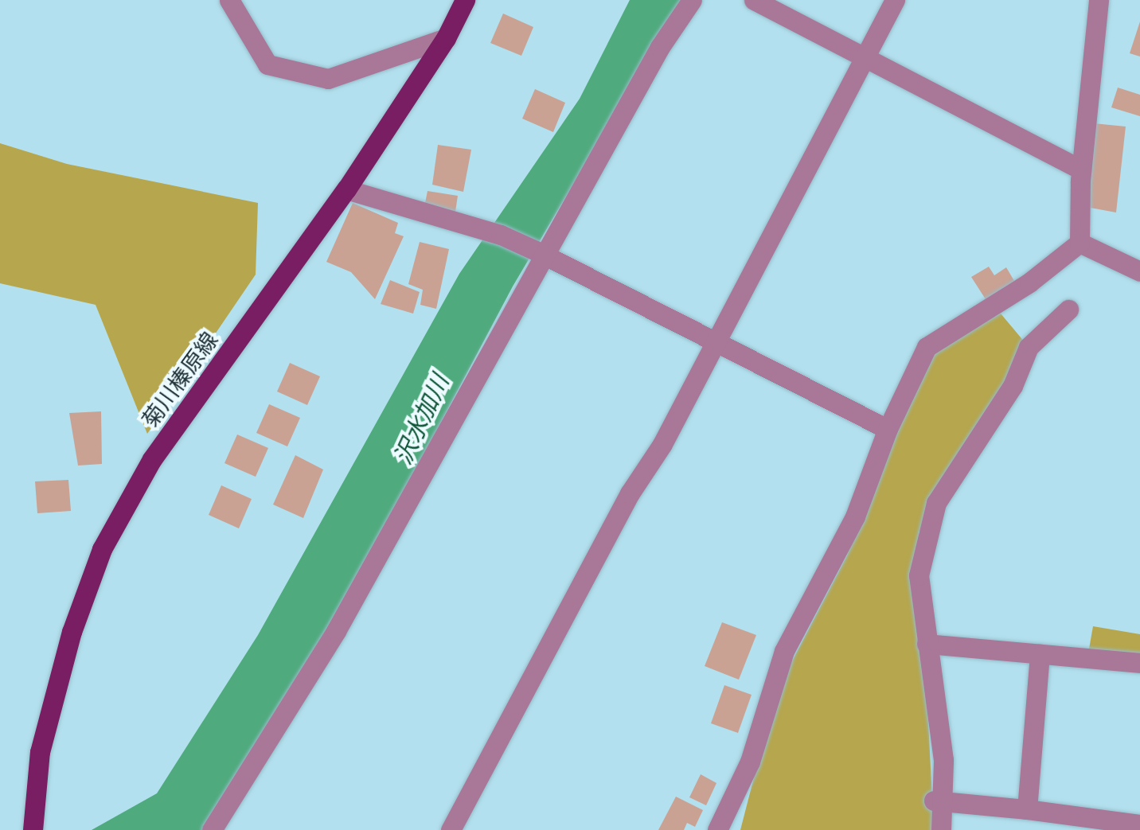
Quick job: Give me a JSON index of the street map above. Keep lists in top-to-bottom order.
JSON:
{
  "streets": {
    "main road": ["菊川榛原線"]
  },
  "water": ["沢水加川"]
}
